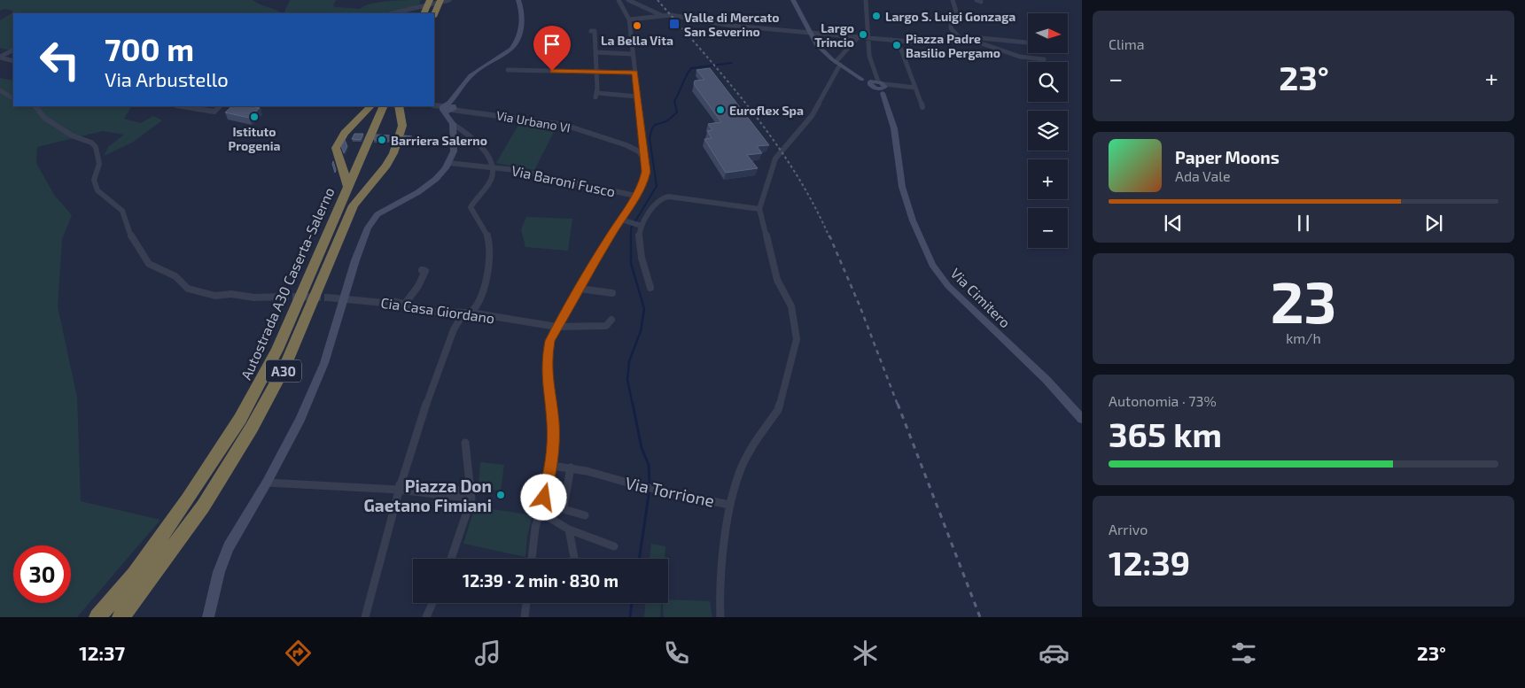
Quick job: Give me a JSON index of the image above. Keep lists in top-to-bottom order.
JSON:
{
  "streets": {
    "highway": ["Autostrada A30 Caserta-Salerno", "A30"],
    "main road": ["Via Cimitero"],
    "street": [
      "Via Urbano VI",
      "Via Baroni Fusco",
      "Cia Casa Giordano",
      "Via Torrione"
    ]
  },
  "crossings": [
    ["Via Urbano VI", "Via Baroni Fusco"]
  ],
  "places": {
    "other": [
      "Largo S. Luigi Gonzaga",
      "La Bella Vita",
      "Largo Trincio",
      "Piazza Padre Basilio Pergamo",
      "Euroflex Spa",
      "Istituto Progenia",
      "Barriera Salerno",
      "Piazza Don Gaetano Fimiani"
    ],
    "transit": ["Valle di Mercato San Severino"]
  },
  "north": "right",
  "page": {
    "tile": [
      "Clima",
      ["23", "km/h"],
      ["Autonomia · 73%", "365 km"],
      ["Arrivo", "12:39"]
    ],
    "map_buttons": ["+", "−"],
    "turn": ["700 m", "Via Arbustello"],
    "heat": ["−", "23°", "+"],
    "song": ["Paper Moons", "Ada Vale"],
    "limit": "30",
    "trip": "12:39 · 2 min · 830 m",
    "tabs": ["12:37", "23°"]
  }
}
